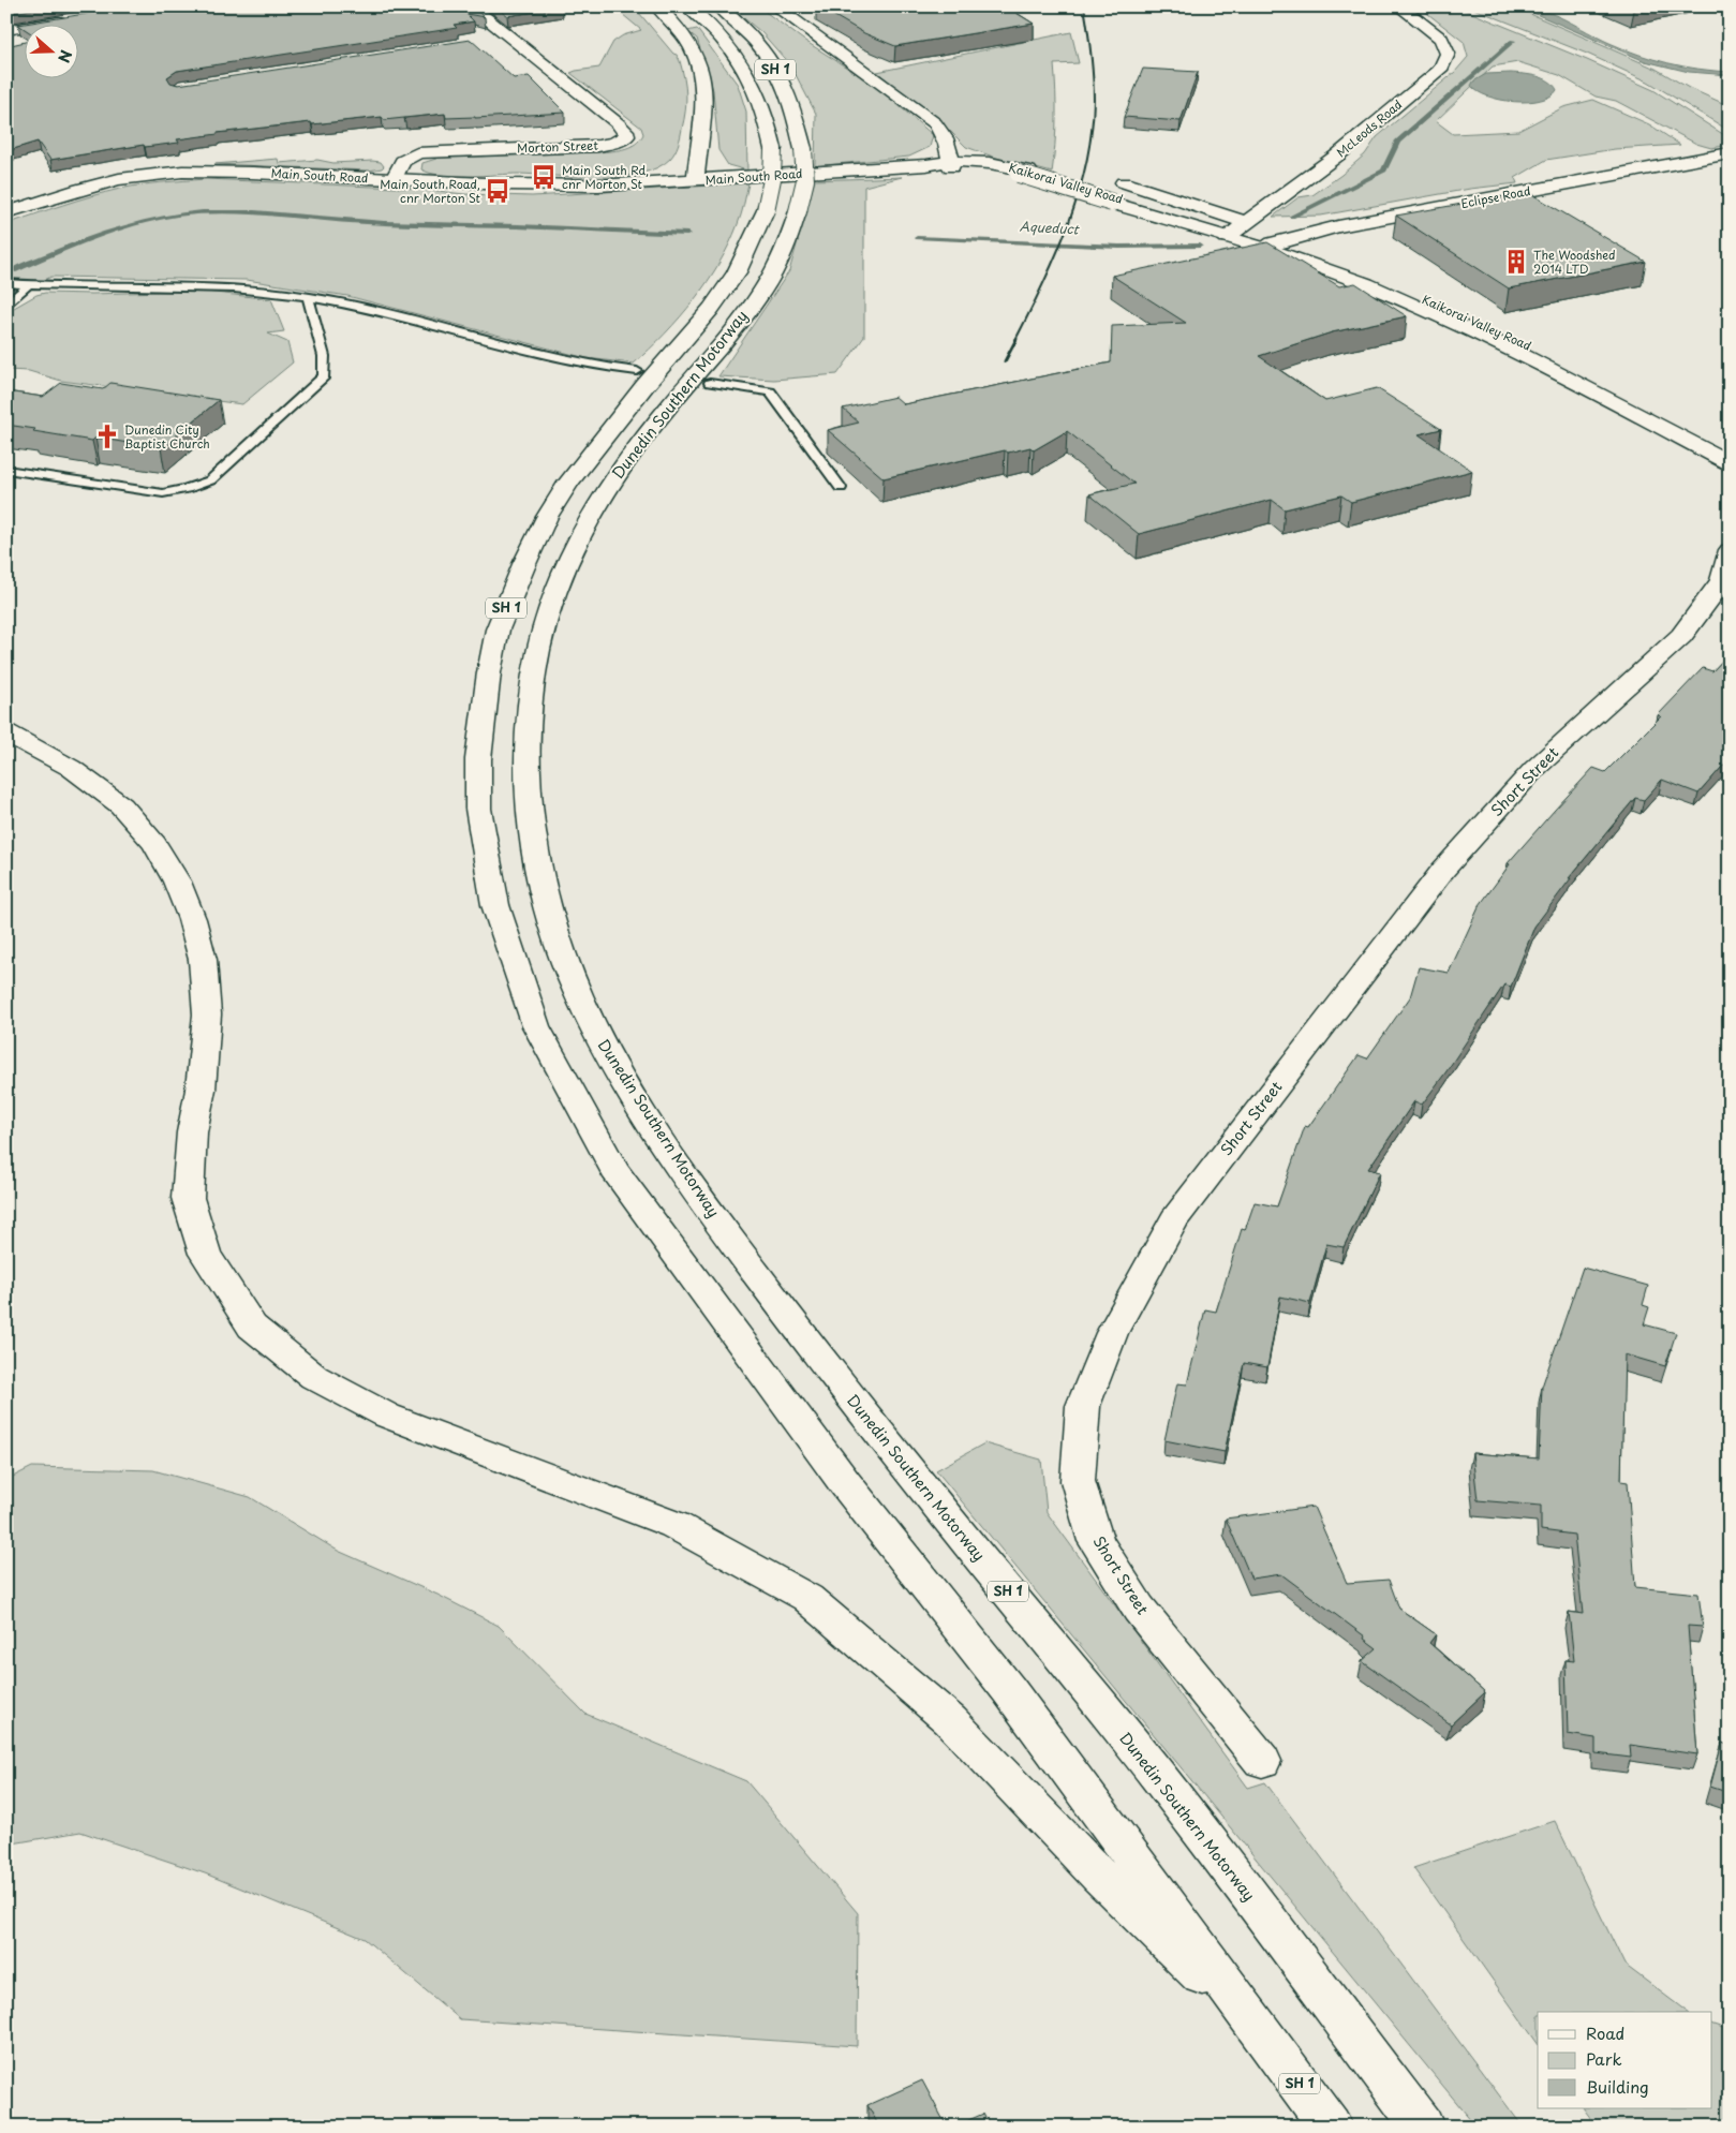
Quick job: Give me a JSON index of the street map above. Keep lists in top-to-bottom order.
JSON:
{
  "streets": {
    "main road": [
      "SH 1",
      "McLeods Road",
      "Morton Street",
      "Main South Road",
      "Kaikorai Valley Road",
      "Eclipse Road",
      "Dunedin Southern Motorway",
      "Short Street"
    ]
  },
  "crossings": [
    ["McLeods Road", "Kaikorai Valley Road"],
    ["Morton Street", "Main South Road"],
    ["Main South Road", "Kaikorai Valley Road"],
    ["Kaikorai Valley Road", "Eclipse Road"]
  ],
  "water": ["Aqueduct"],
  "places": {
    "bus stop": ["Main South Rd, cnr Morton St", "Main South Road, cnr Morton St"],
    "building": ["The Woodshed 2014 LTD"],
    "church": ["Dunedin City Baptist Church"]
  },
  "legend": ["Road", "Park", "Building"],
  "north": "right"
}
